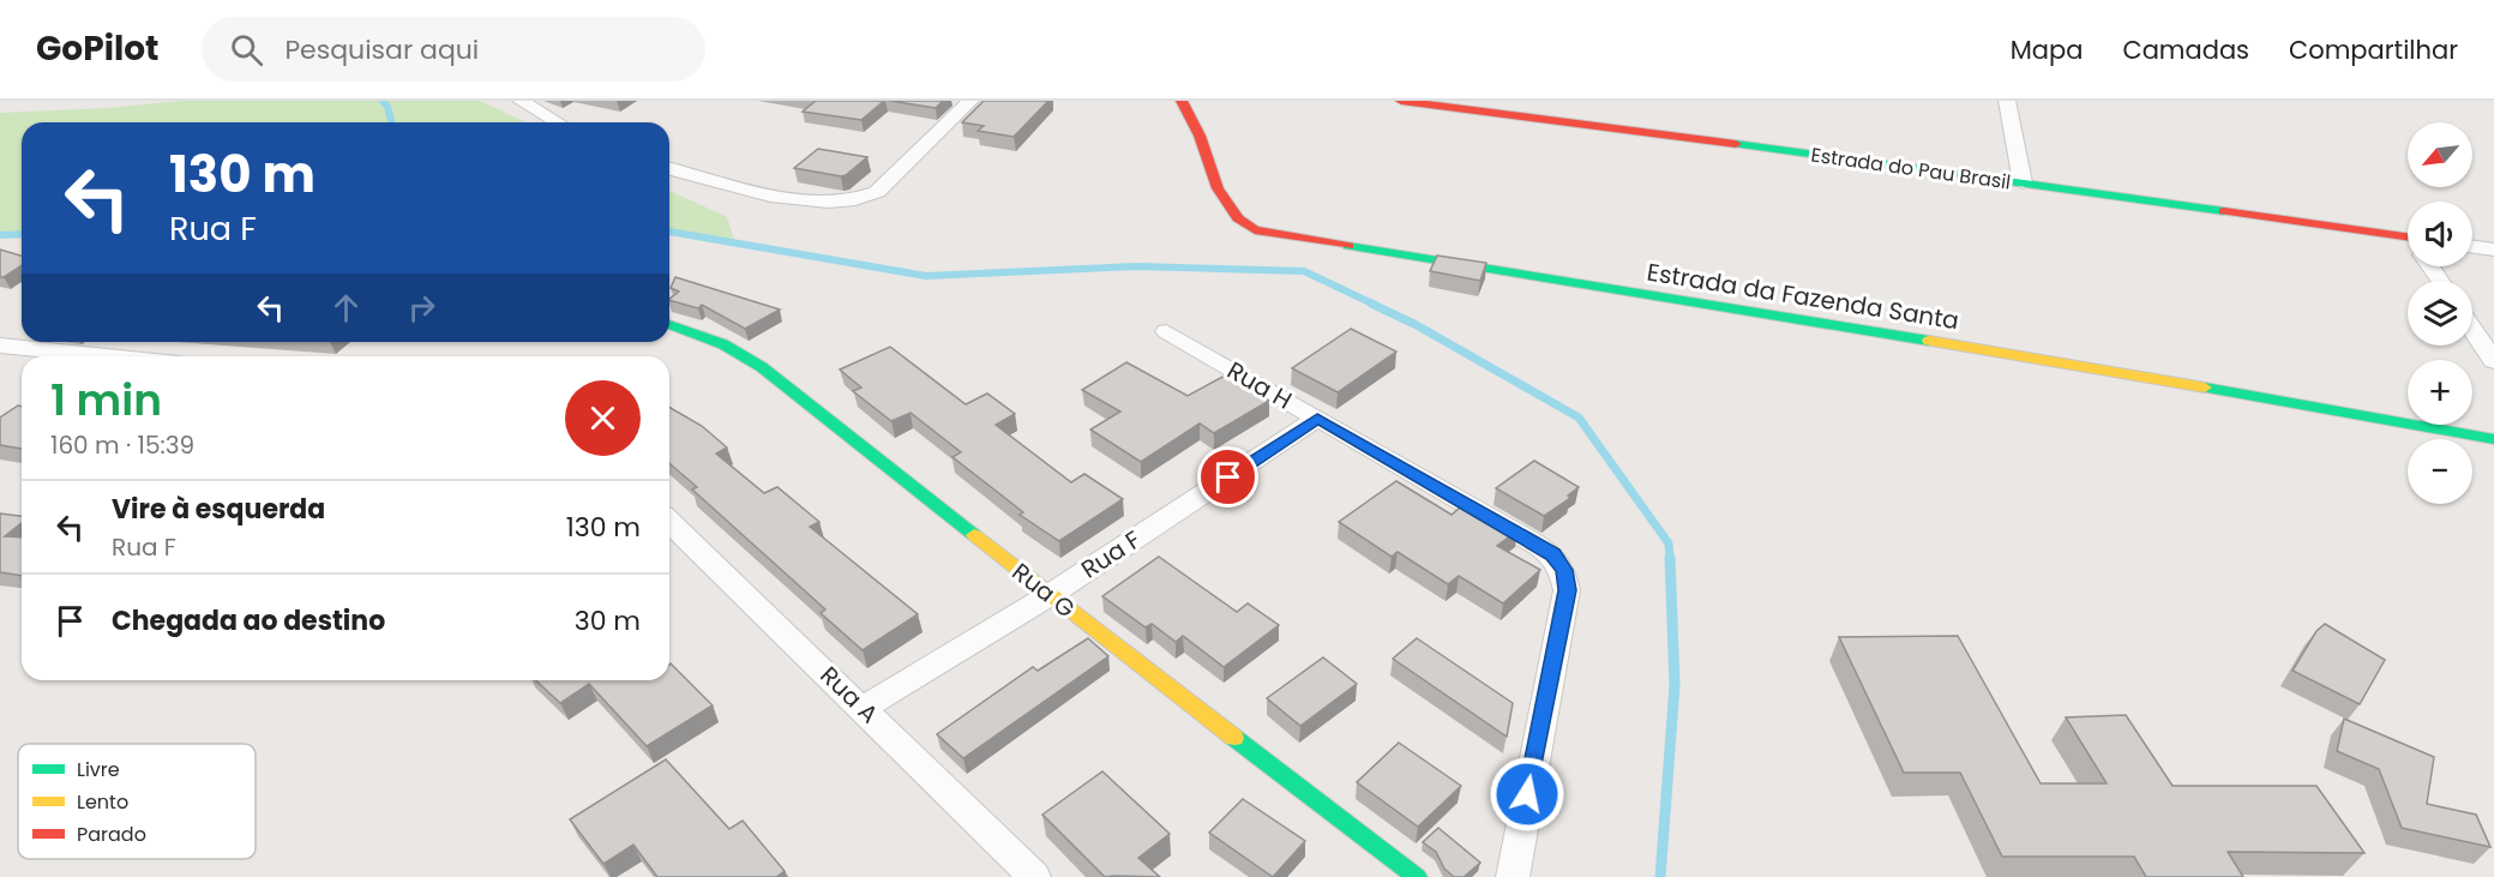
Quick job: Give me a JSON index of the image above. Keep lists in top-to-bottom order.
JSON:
{
  "streets": {
    "street": [
      "Estrada do Pau Brasil",
      "Estrada da Fazenda Santa",
      "Rua H",
      "Rua F",
      "Rua G",
      "Rua A"
    ]
  },
  "crossings": [
    ["Rua H", "Rua F"],
    ["Rua F", "Rua G"],
    ["Rua F", "Rua A"]
  ],
  "legend": ["Livre", "Lento", "Parado"],
  "north": "bottom left",
  "page": {
    "header": "GoPilot",
    "search": "Pesquisar aqui",
    "nav": ["Mapa", "Camadas", "Compartilhar"],
    "map_buttons": ["+", "−"],
    "turn": ["130 m", "Rua F"],
    "heading": ["1 min", "160 m · 15:39"],
    "list": [
      {
        "name": "Vire à esquerda",
        "note": "Rua F",
        "value": "130 m"
      },
      {
        "name": "Chegada ao destino",
        "value": "30 m"
      }
    ]
  }
}
